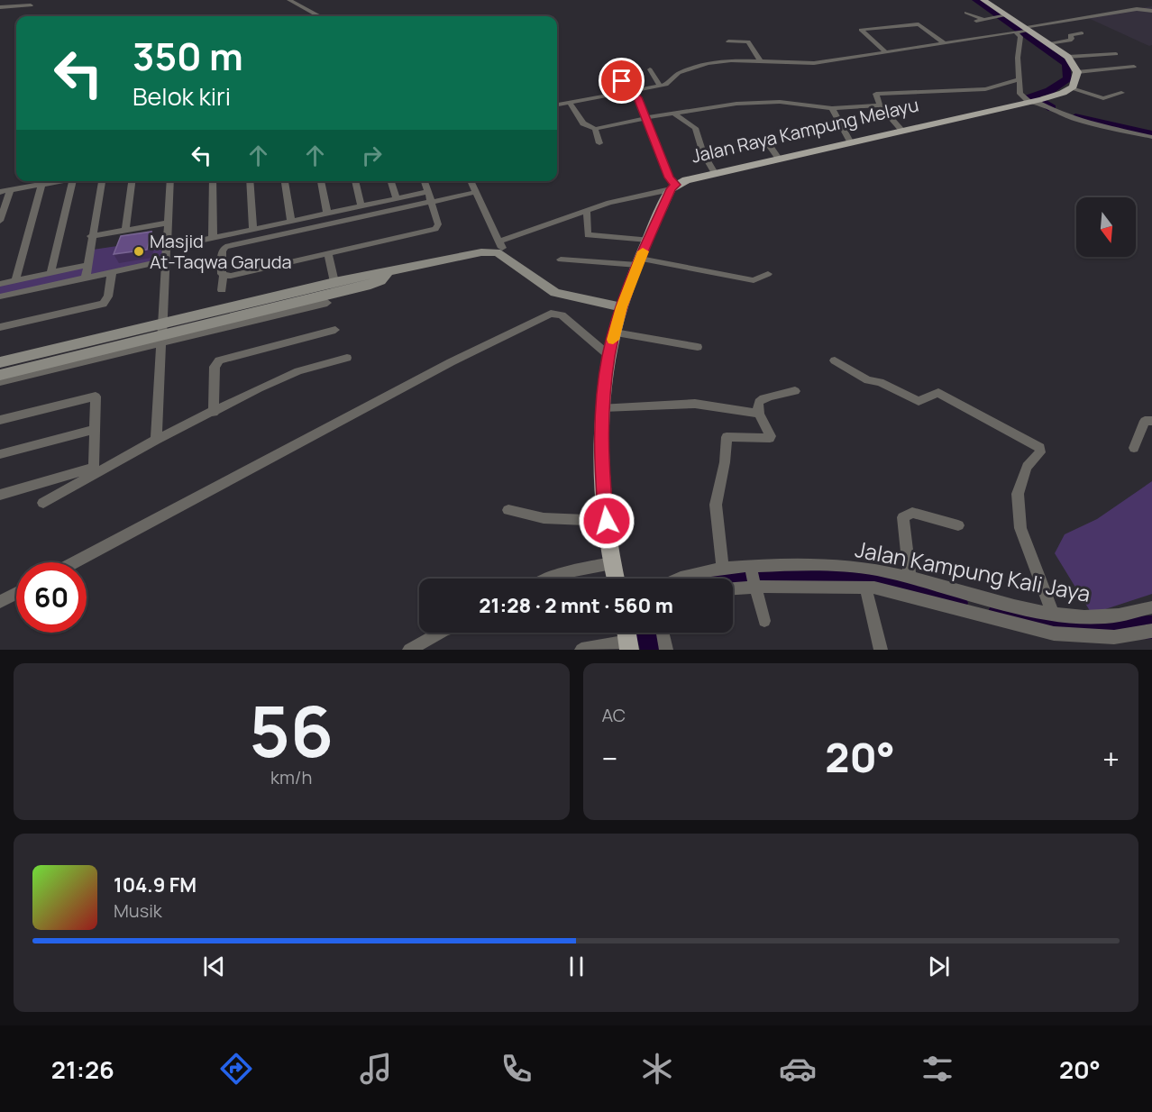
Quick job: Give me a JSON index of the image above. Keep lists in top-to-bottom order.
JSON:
{
  "streets": {
    "main road": ["Jalan Raya Kampung Melayu"],
    "street": ["Jalan Kampung Kali Jaya"]
  },
  "places": ["Masjid At-Taqwa Garuda"],
  "north": "bottom",
  "page": {
    "turn": ["350 m", "Belok kiri"],
    "limit": "60",
    "trip": "21:28 · 2 mnt · 560 m",
    "tile": [
      ["56", "km/h"],
      "AC"
    ],
    "heat": ["−", "20°", "+"],
    "song": ["104.9 FM", "Musik"],
    "tabs": ["21:26", "20°"]
  }
}
